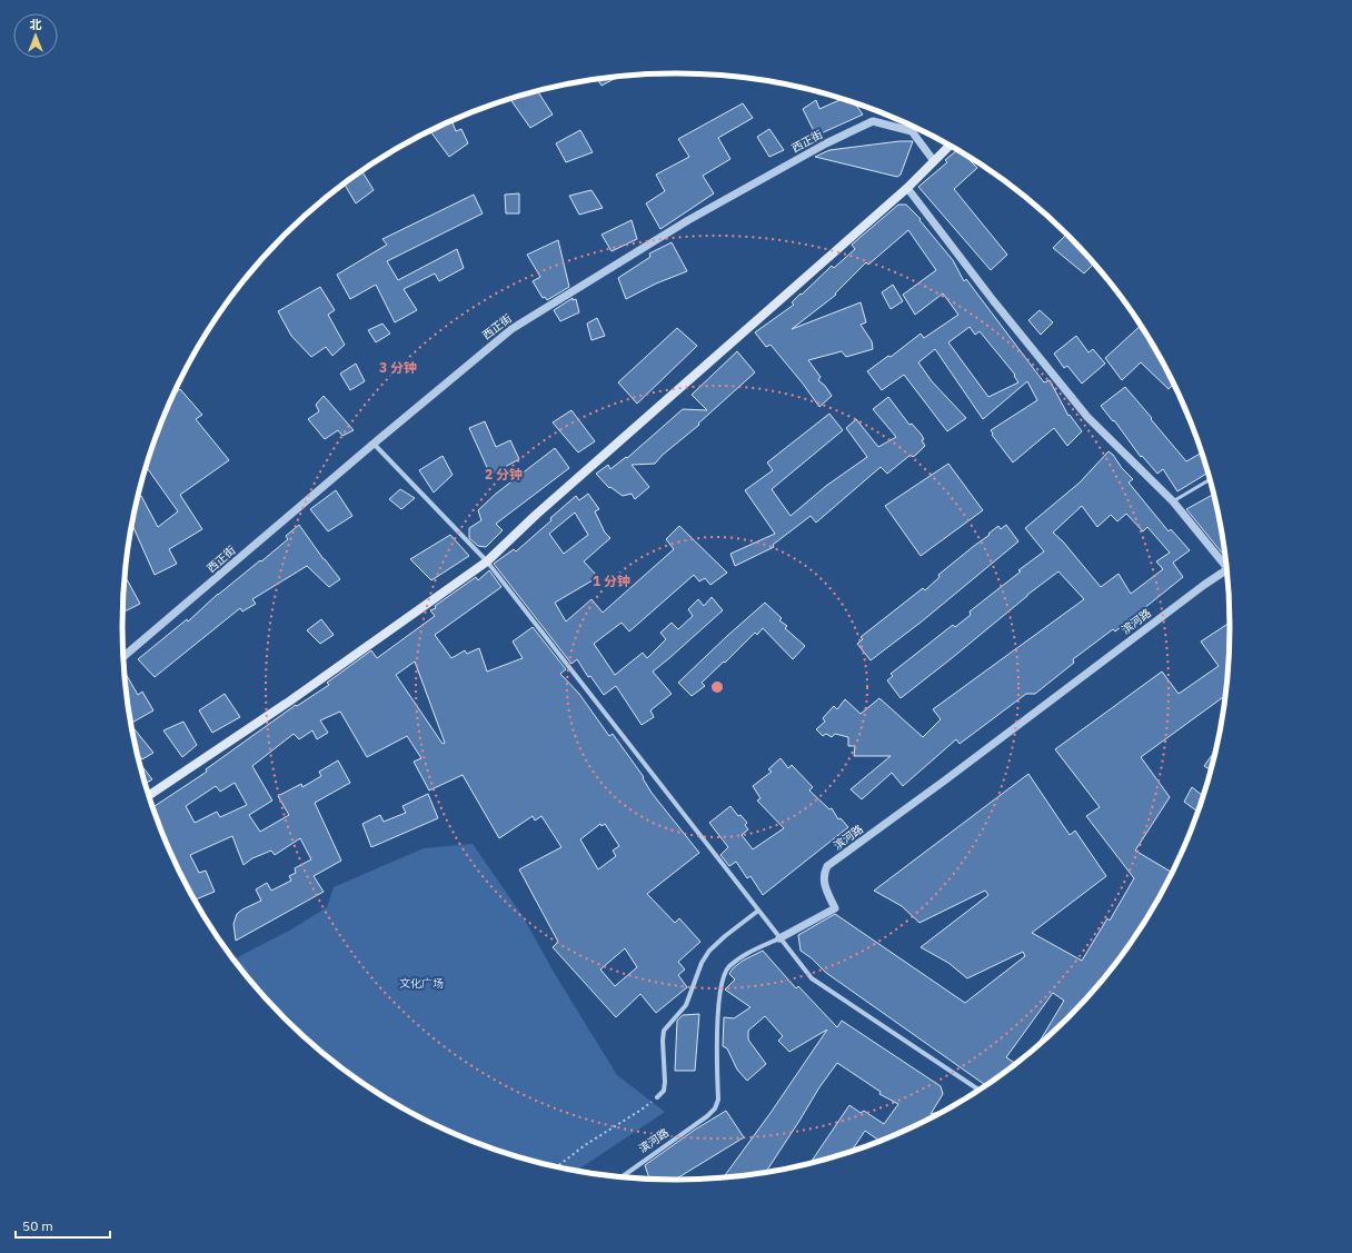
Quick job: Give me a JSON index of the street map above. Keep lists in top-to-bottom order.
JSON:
{
  "streets": {
    "street": ["西正街", "滨河路"]
  },
  "parks": ["文化广场"],
  "scale_bar": "50 m",
  "north": "top",
  "rings": ["3 分钟", "2 分钟", "1 分钟"]
}
